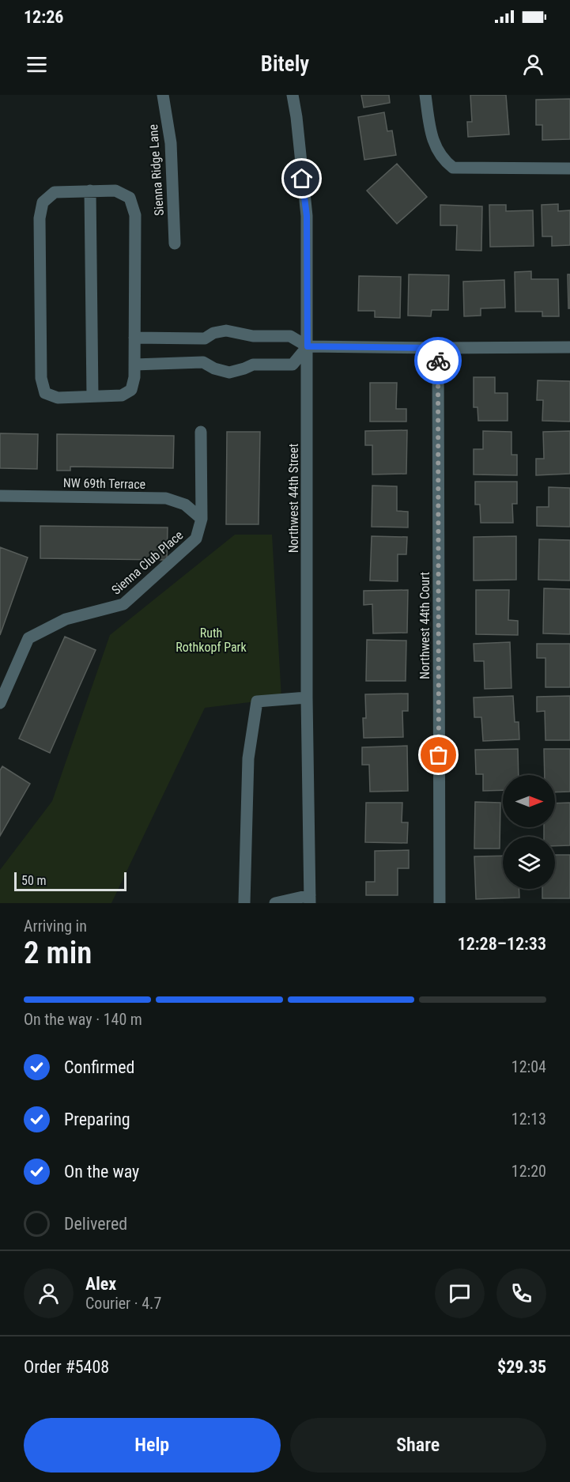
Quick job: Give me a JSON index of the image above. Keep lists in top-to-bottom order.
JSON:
{
  "streets": {
    "street": [
      "Sienna Ridge Lane",
      "NW 69th Terrace",
      "Northwest 44th Street",
      "Sienna Club Place",
      "Northwest 44th Court"
    ]
  },
  "crossings": [
    ["NW 69th Terrace", "Sienna Club Place"]
  ],
  "parks": ["Ruth Rothkopf Park"],
  "scale_bar": "50 m",
  "north": "right",
  "page": {
    "status": "12:26",
    "header": "Bitely",
    "scale": "50 m",
    "heading": ["2 min", "Arriving in", "12:28–12:33"],
    "panel": [
      "Alex",
      "Courier · 4.7",
      "Order #5408",
      "$29.35"
    ],
    "bar": "On the way · 140 m",
    "list": [
      ["Confirmed", "12:04"],
      ["Preparing", "12:13"],
      ["On the way", "12:20"],
      "Delivered"
    ],
    "buttons": ["Help", "Share"]
  }
}
